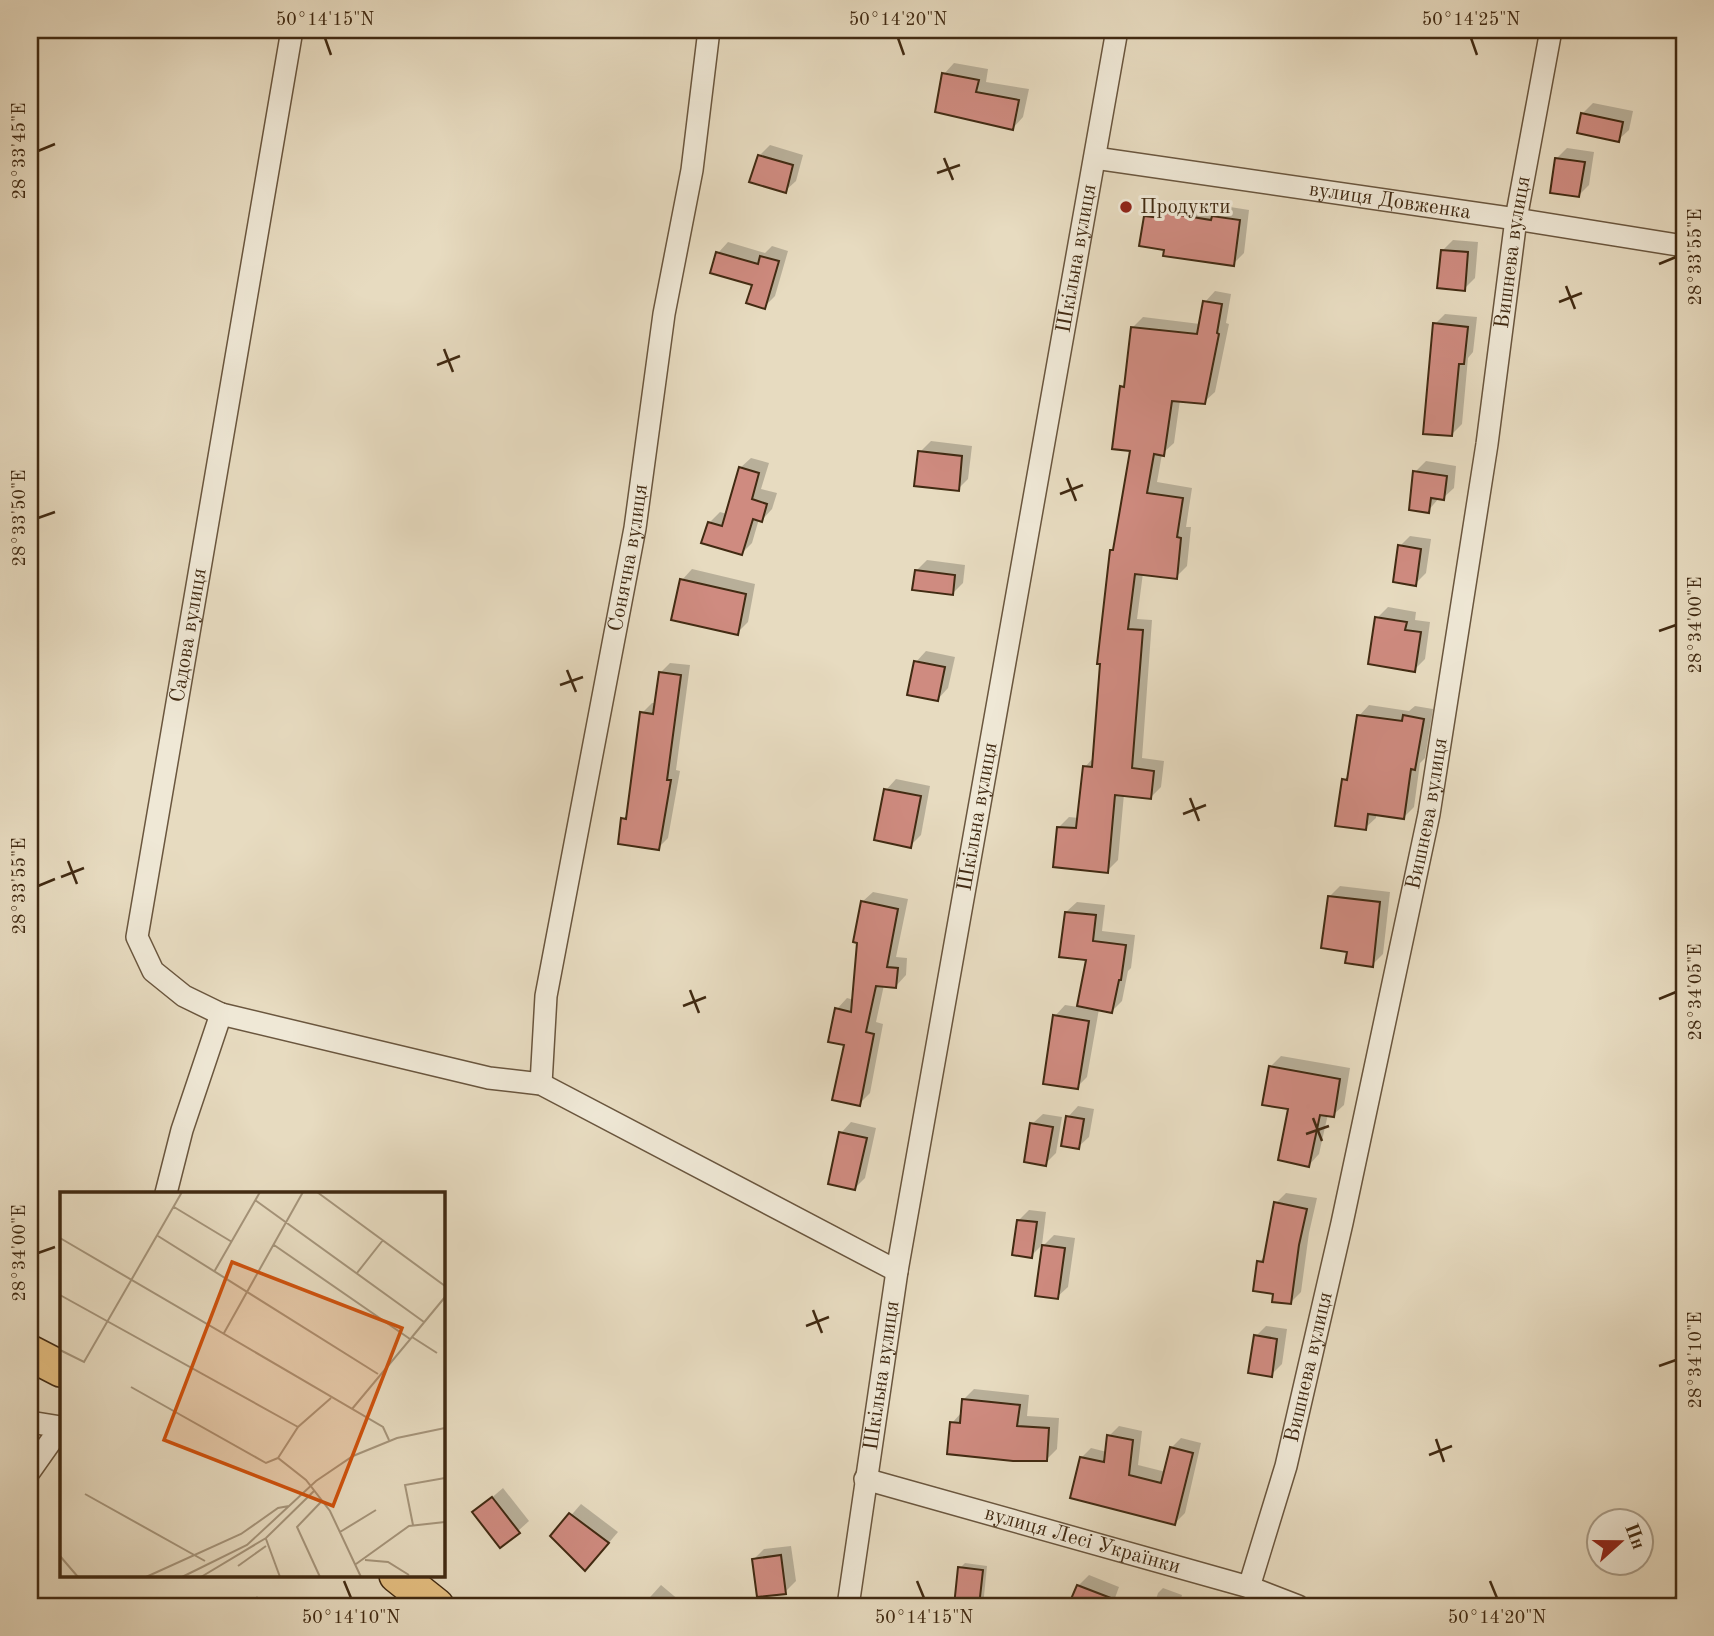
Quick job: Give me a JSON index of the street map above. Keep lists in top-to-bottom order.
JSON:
{
  "streets": {
    "street": [
      "вулиця Довженка",
      "Вишнева вулиця",
      "Шкільна вулиця",
      "Сонячна вулиця",
      "Садова вулиця",
      "вулиця Лесі Українки"
    ]
  },
  "crossings": [
    ["вулиця Довженка", "Вишнева вулиця"],
    ["вулиця Довженка", "Шкільна вулиця"],
    ["Вишнева вулиця", "вулиця Лесі Українки"],
    ["Шкільна вулиця", "вулиця Лесі Українки"],
    ["Сонячна вулиця", "Садова вулиця"]
  ],
  "places": ["Продукти"],
  "north": "right",
  "coordinates": [
    "50°14'15\"N",
    "50°14'20\"N",
    "50°14'25\"N",
    "28°33'45\"E",
    "28°33'55\"E",
    "28°33'50\"E",
    "28°34'00\"E",
    "28°34'05\"E",
    "28°34'10\"E",
    "50°14'10\"N"
  ]
}
